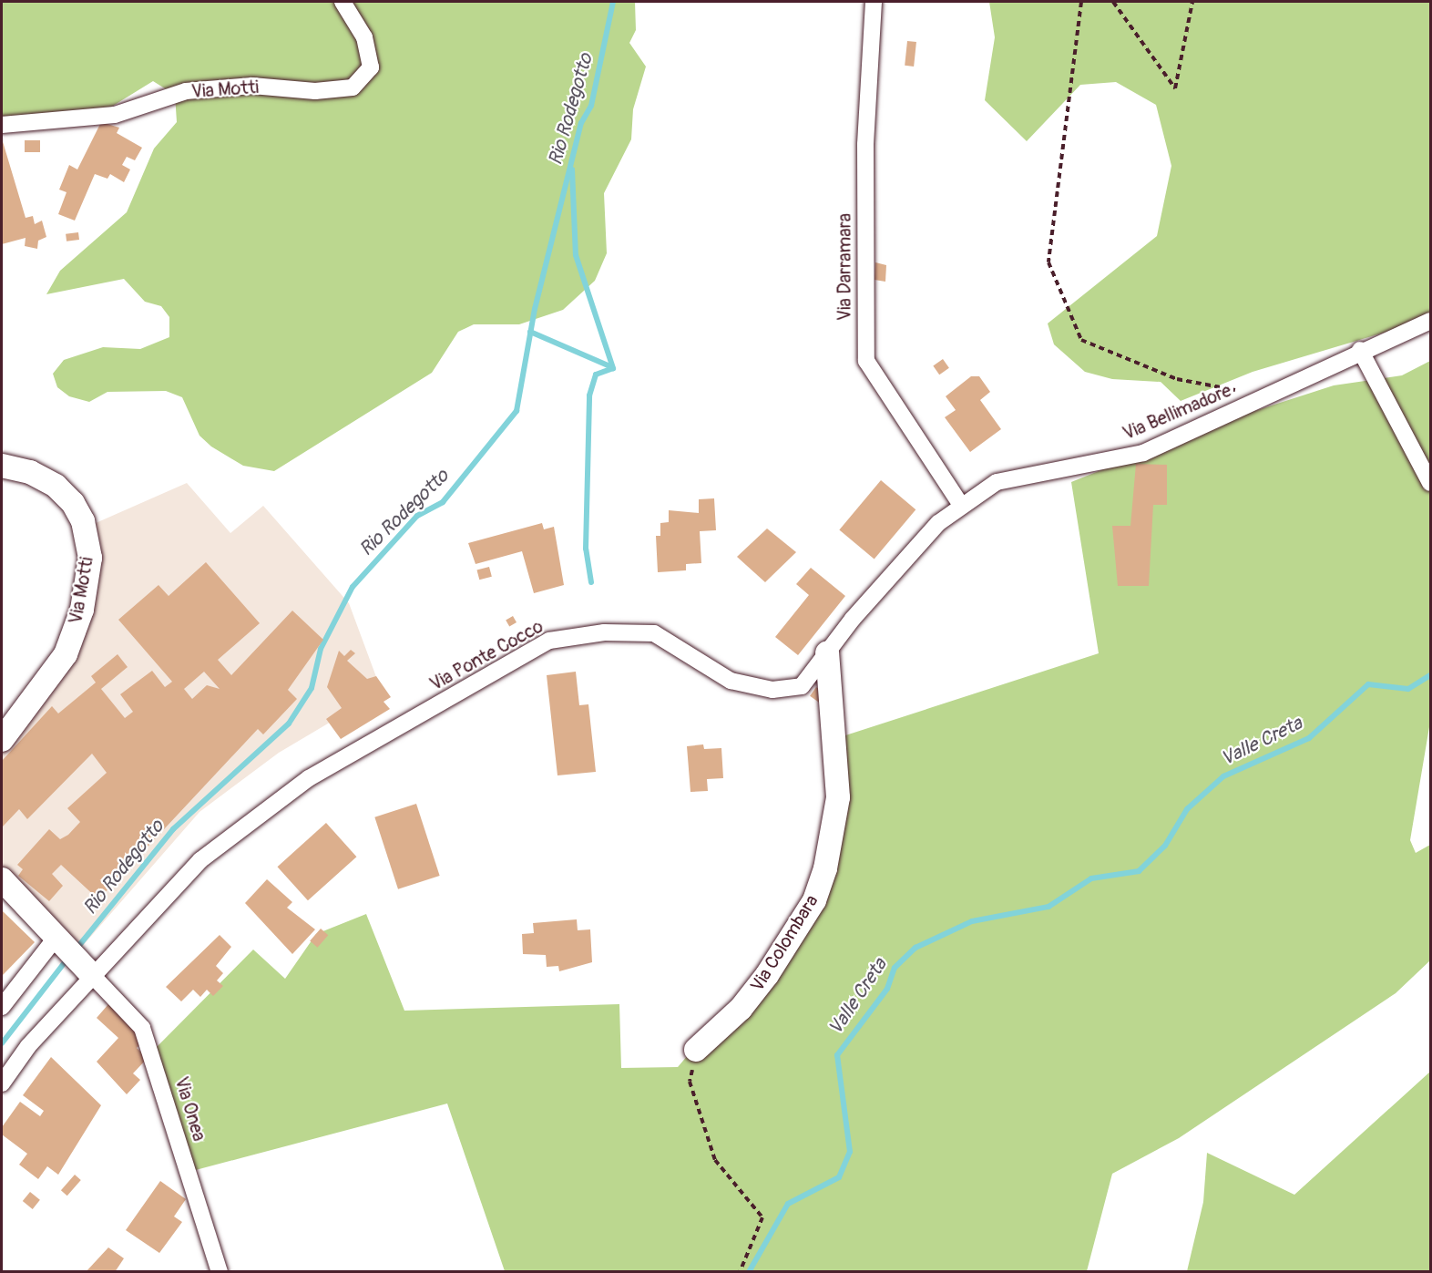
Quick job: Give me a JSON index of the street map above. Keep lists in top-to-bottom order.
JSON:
{
  "streets": {
    "street": [
      "Via Motti",
      "Via Darramara",
      "Via Bellimadore",
      "Via Ponte Cocco",
      "Via Colombara",
      "Via Onea"
    ]
  },
  "crossings": [
    ["Via Darramara", "Via Bellimadore"],
    ["Via Bellimadore", "Via Ponte Cocco"],
    ["Via Ponte Cocco", "Via Colombara"],
    ["Via Ponte Cocco", "Via Onea"]
  ],
  "water": ["Rio Rodegotto", "Valle Creta"]
}
